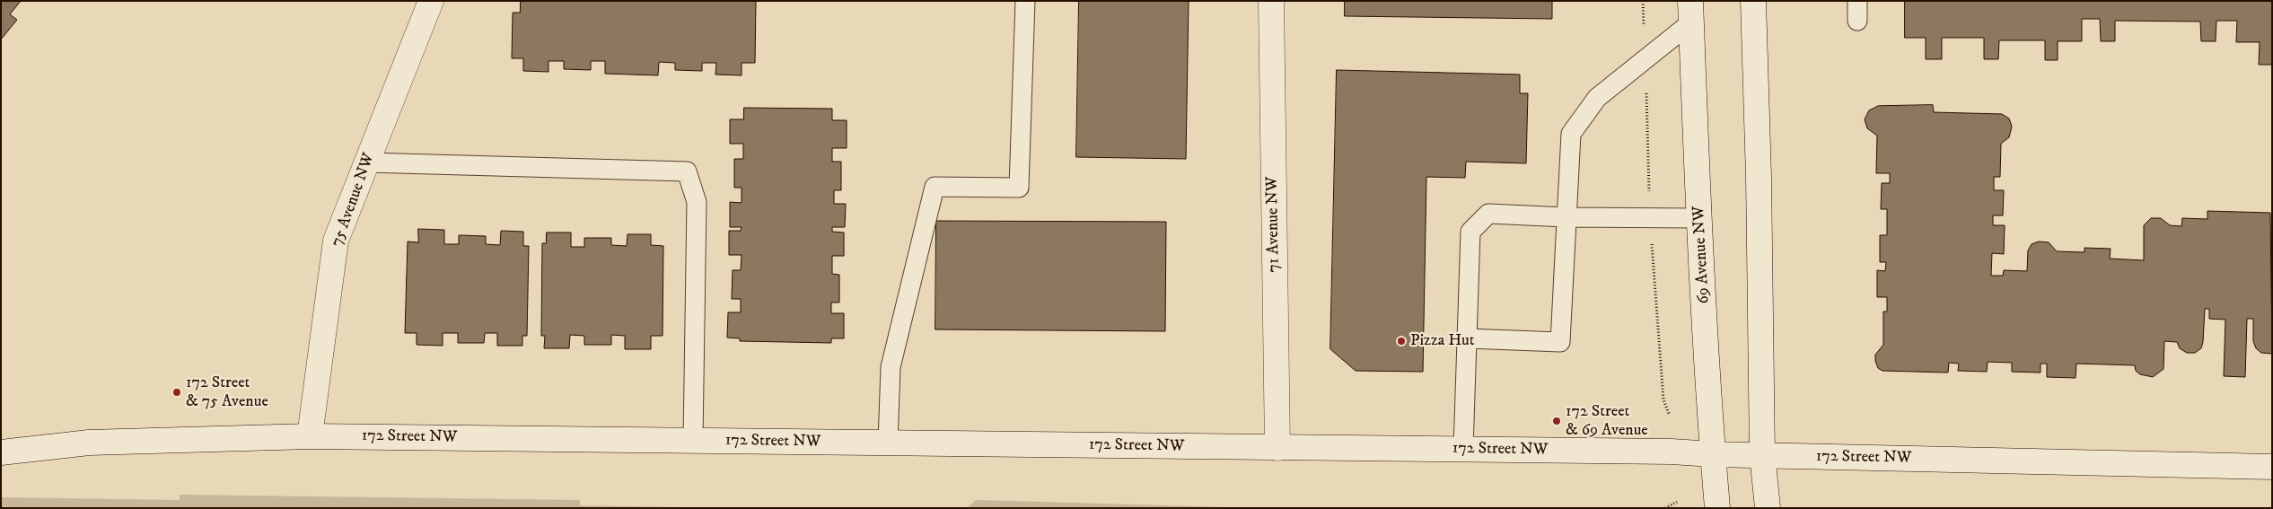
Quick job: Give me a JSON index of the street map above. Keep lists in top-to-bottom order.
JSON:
{
  "streets": {
    "street": [
      "75 Avenue NW",
      "71 Avenue NW",
      "69 Avenue NW",
      "172 Street NW"
    ]
  },
  "crossings": [
    ["75 Avenue NW", "172 Street NW"],
    ["71 Avenue NW", "172 Street NW"],
    ["69 Avenue NW", "172 Street NW"]
  ],
  "places": ["Pizza Hut", "172 Street & 75 Avenue", "172 Street & 69 Avenue"]
}
